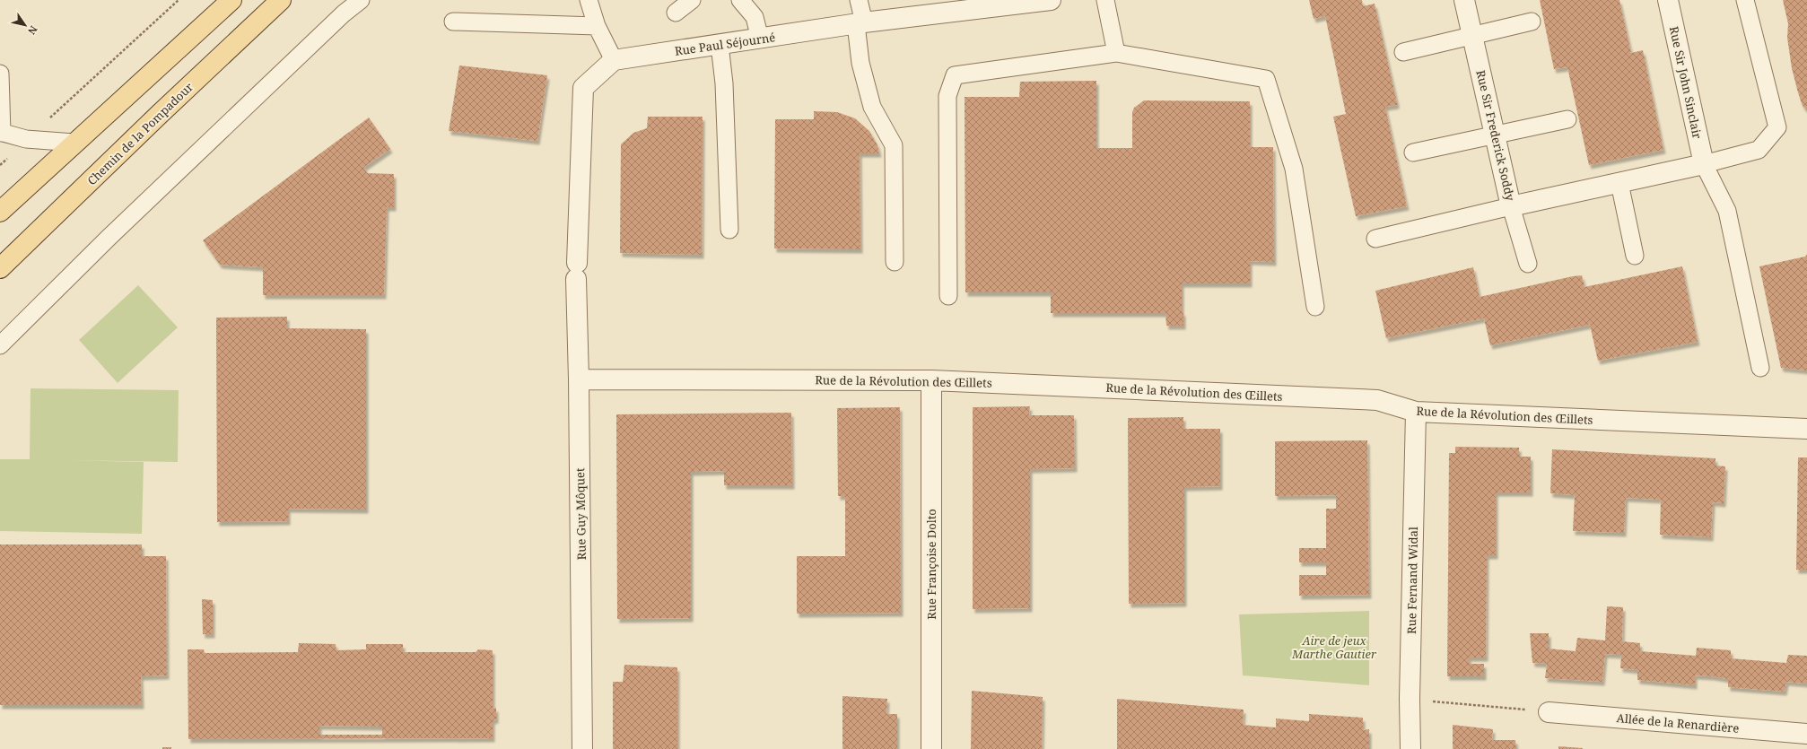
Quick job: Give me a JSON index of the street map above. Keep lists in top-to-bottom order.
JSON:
{
  "streets": {
    "main road": ["Chemin de la Pompadour"],
    "street": [
      "Rue Paul Séjourné",
      "Rue Sir John Sinclair",
      "Rue Sir Frederick Soddy",
      "Rue de la Révolution des Œillets",
      "Rue Guy Môquet",
      "Rue Françoise Dolto",
      "Rue Fernand Widal",
      "Allée de la Renardière"
    ]
  },
  "crossings": [
    ["Rue Paul Séjourné", "Rue Guy Môquet"],
    ["Rue Sir John Sinclair", "Rue Sir Frederick Soddy"],
    ["Rue de la Révolution des Œillets", "Rue Guy Môquet"],
    ["Rue de la Révolution des Œillets", "Rue Françoise Dolto"],
    ["Rue de la Révolution des Œillets", "Rue Fernand Widal"]
  ],
  "parks": ["Aire de jeux Marthe Gautier"],
  "north": "bottom right"
}
